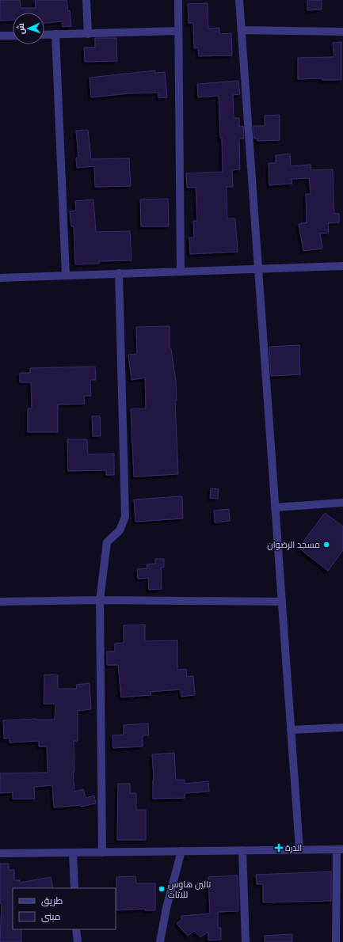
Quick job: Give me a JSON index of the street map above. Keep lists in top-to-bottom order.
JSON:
{
  "places": {
    "other": ["مسجد الرضوان", "تالين هاوس للاثاث"],
    "health": ["الدرة"]
  },
  "legend": ["طريق", "مبنى"],
  "north": "left"
}
